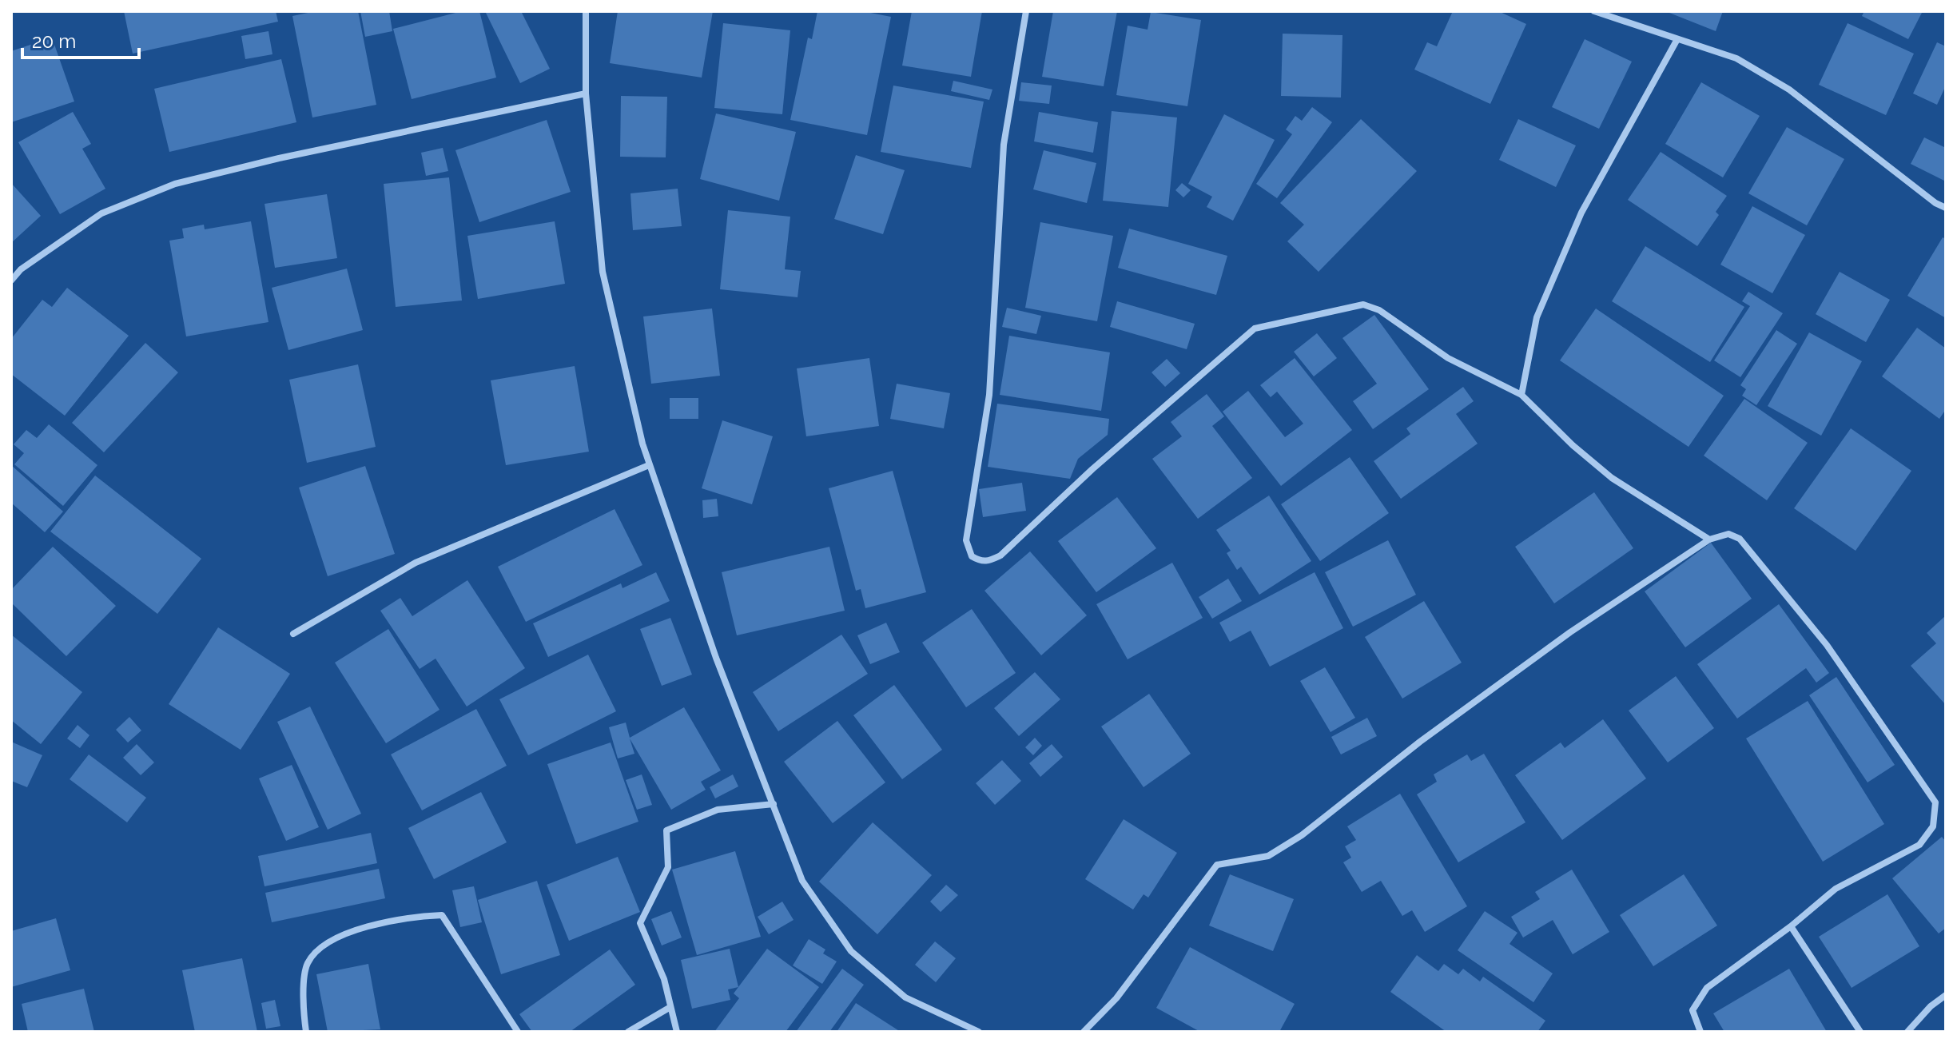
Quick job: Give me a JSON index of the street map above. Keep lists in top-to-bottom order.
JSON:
{
  "scale_bar": "20 m"
}
